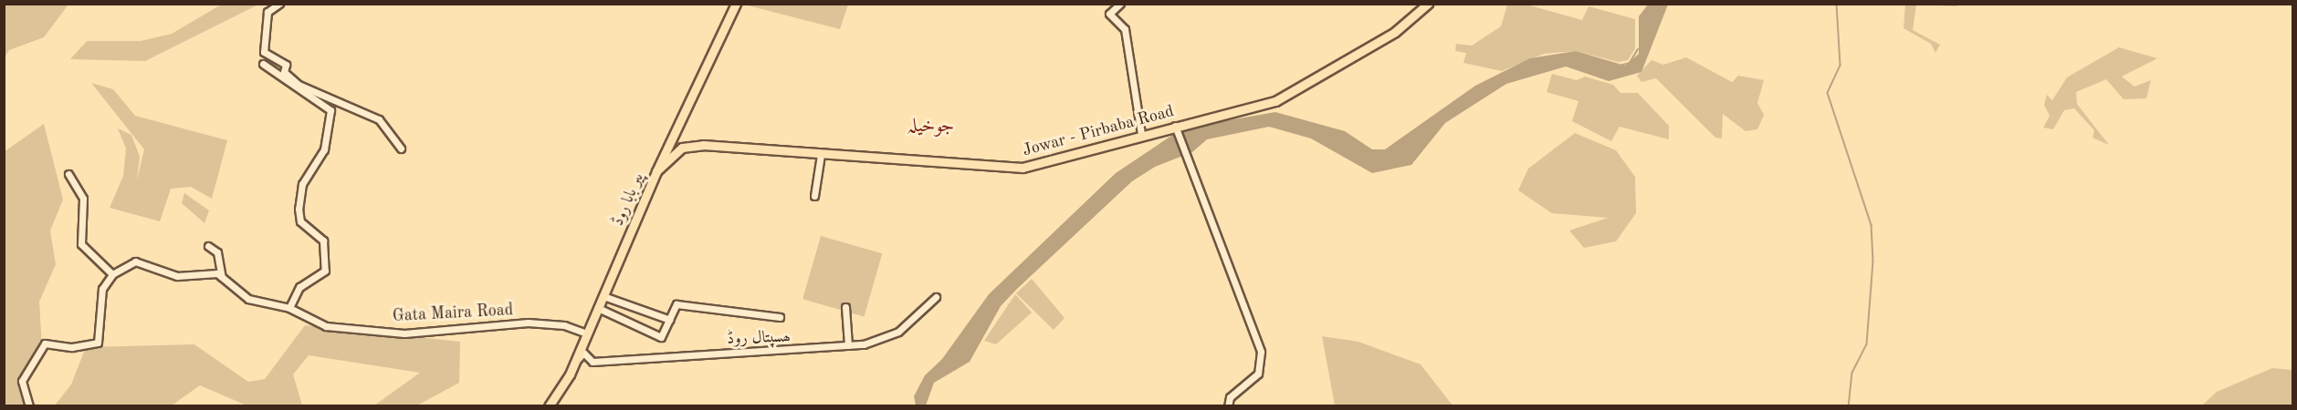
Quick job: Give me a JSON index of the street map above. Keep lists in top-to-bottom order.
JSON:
{
  "streets": {
    "main road": ["Jowar - Pirbaba Road", "پیر بابا روڈ"],
    "street": ["Gata Maira Road", "ھسپتال روڈ"]
  },
  "crossings": [
    ["پیر بابا روڈ", "Gata Maira Road"],
    ["پیر بابا روڈ", "ھسپتال روڈ"]
  ],
  "districts": ["جوخیلہ"]
}
